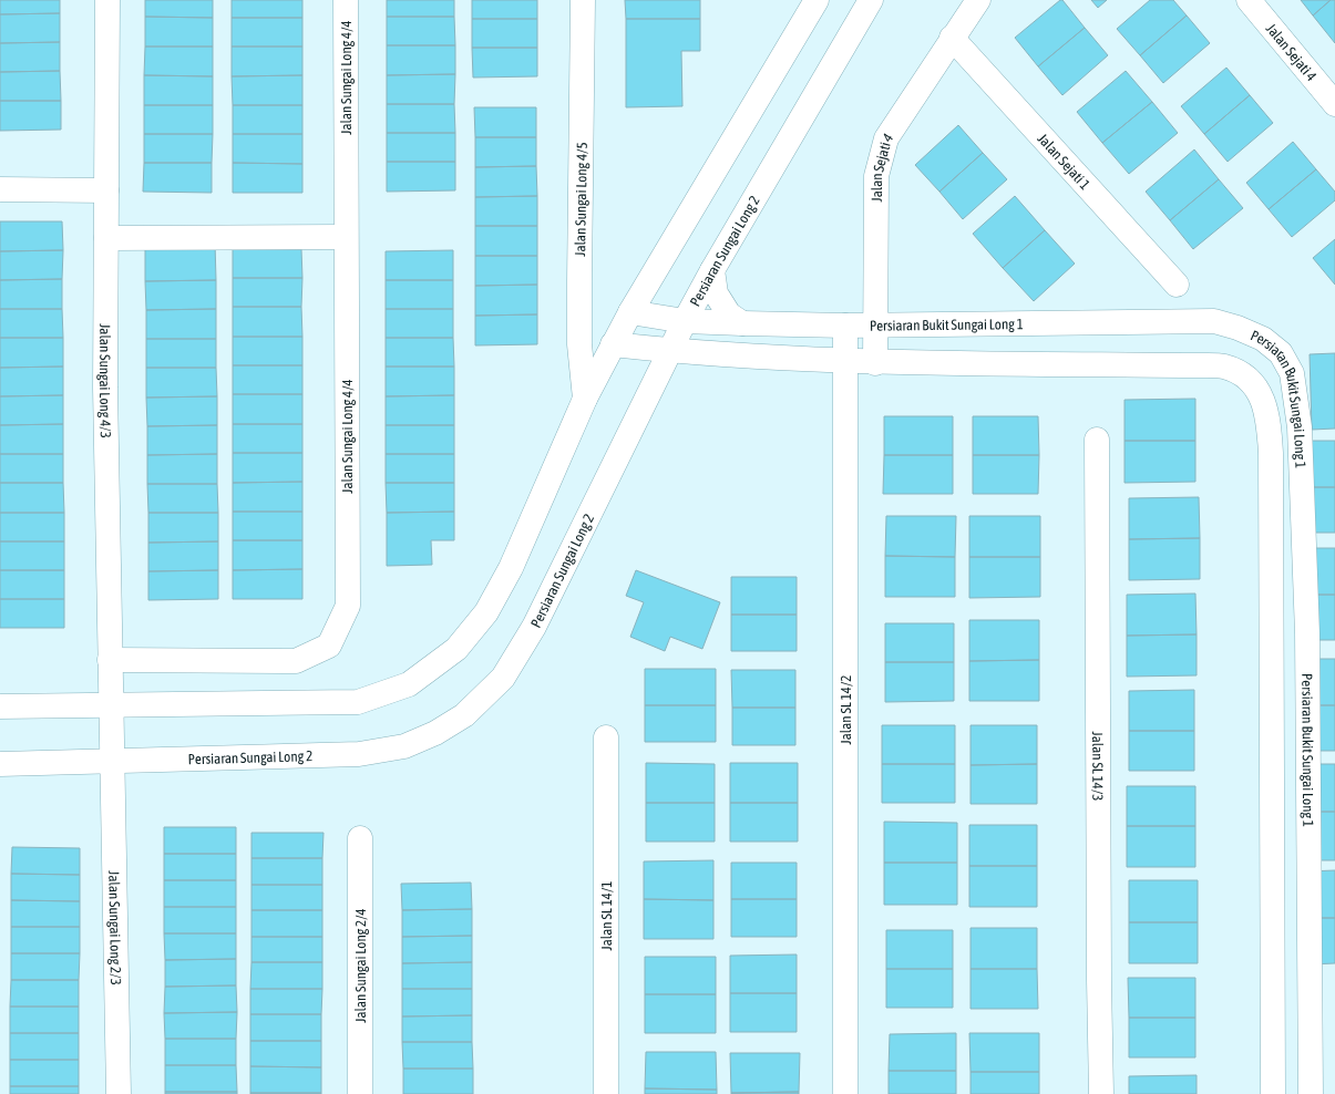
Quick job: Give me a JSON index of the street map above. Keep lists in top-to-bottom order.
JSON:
{
  "streets": {
    "street": [
      "Jalan Sejati 4",
      "Jalan Sungai Long 4/4",
      "Jalan Sejati 1",
      "Jalan Sungai Long 4/5",
      "Persiaran Sungai Long 2",
      "Persiaran Bukit Sungai Long 1",
      "Jalan Sungai Long 4/3",
      "Jalan SL 14/2",
      "Jalan SL 14/3",
      "Jalan SL 14/1",
      "Jalan Sungai Long 2/3",
      "Jalan Sungai Long 2/4"
    ]
  },
  "crossings": [
    ["Jalan Sejati 4", "Jalan Sejati 1"],
    ["Jalan Sejati 4", "Persiaran Bukit Sungai Long 1"],
    ["Jalan Sungai Long 4/4", "Jalan Sungai Long 4/3"],
    ["Persiaran Sungai Long 2", "Persiaran Bukit Sungai Long 1"],
    ["Persiaran Sungai Long 2", "Jalan Sungai Long 4/3"],
    ["Persiaran Sungai Long 2", "Jalan Sungai Long 2/3"],
    ["Persiaran Bukit Sungai Long 1", "Jalan SL 14/2"],
    ["Jalan Sungai Long 4/3", "Jalan Sungai Long 2/3"]
  ]
}
